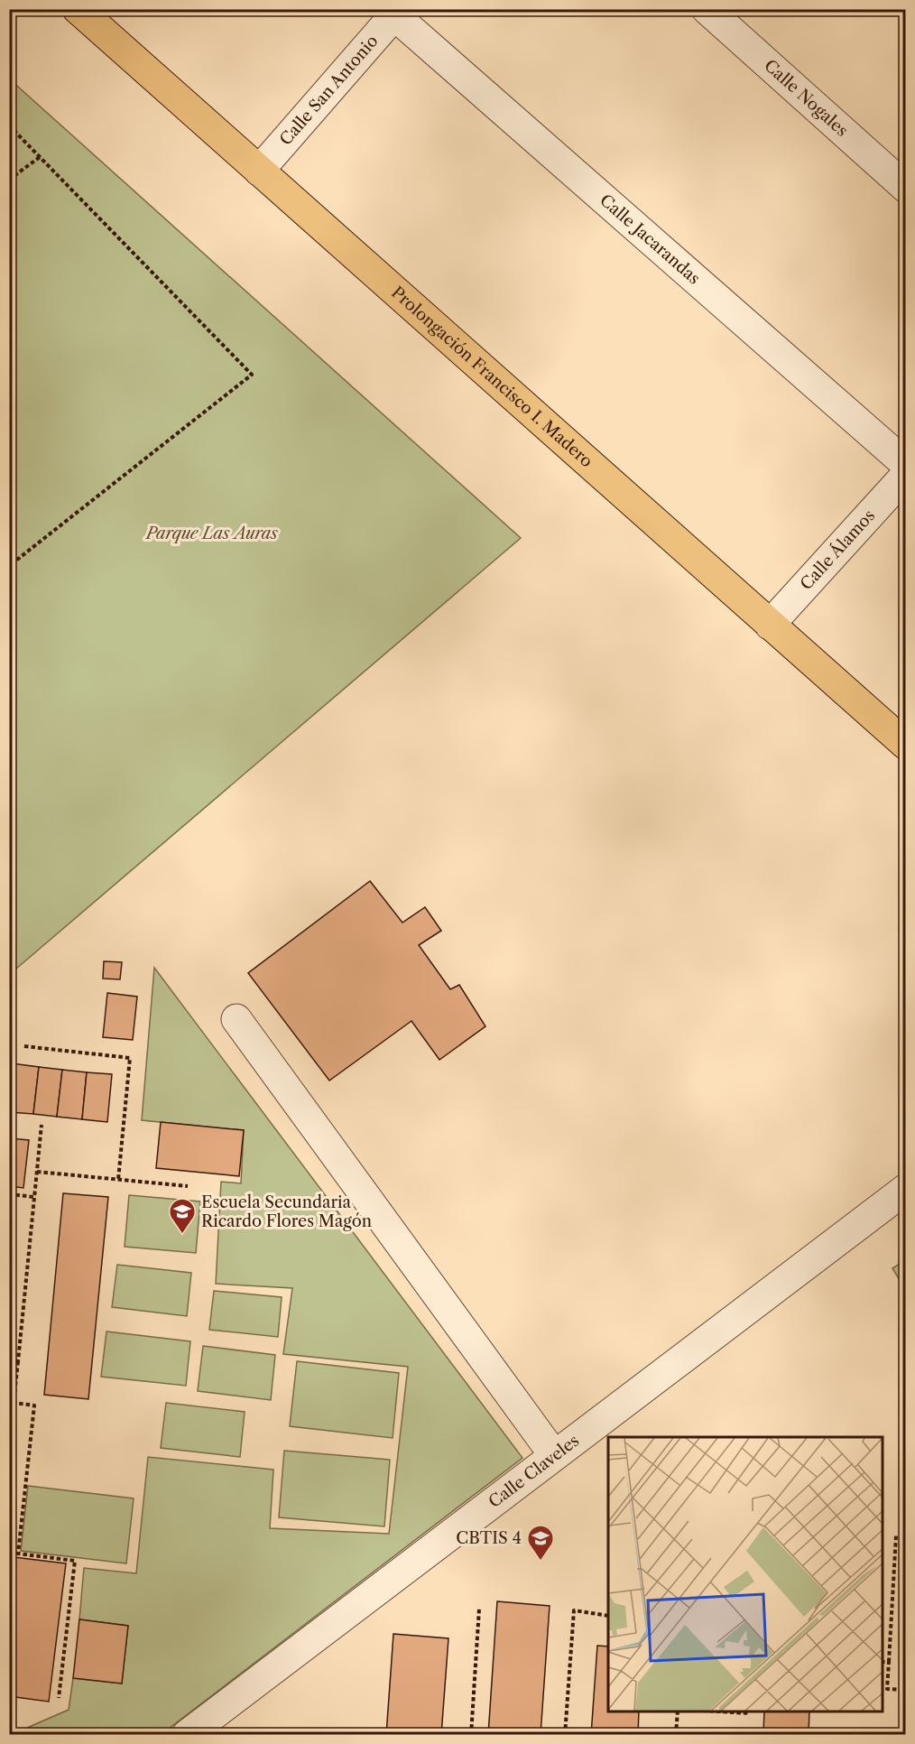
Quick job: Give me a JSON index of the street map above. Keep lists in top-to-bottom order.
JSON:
{
  "streets": {
    "main road": ["Prolongación Francisco I. Madero"],
    "street": [
      "Calle San Antonio",
      "Calle Nogales",
      "Calle Jacarandas",
      "Calle Álamos",
      "Calle Claveles"
    ]
  },
  "crossings": [
    ["Calle San Antonio", "Calle Jacarandas"],
    ["Calle San Antonio", "Prolongación Francisco I. Madero"],
    ["Prolongación Francisco I. Madero", "Calle Álamos"]
  ],
  "parks": ["Parque Las Auras"],
  "places": {
    "school or university": ["Escuela Secundaria Ricardo Flores Magón", "CBTIS 4"]
  }
}
